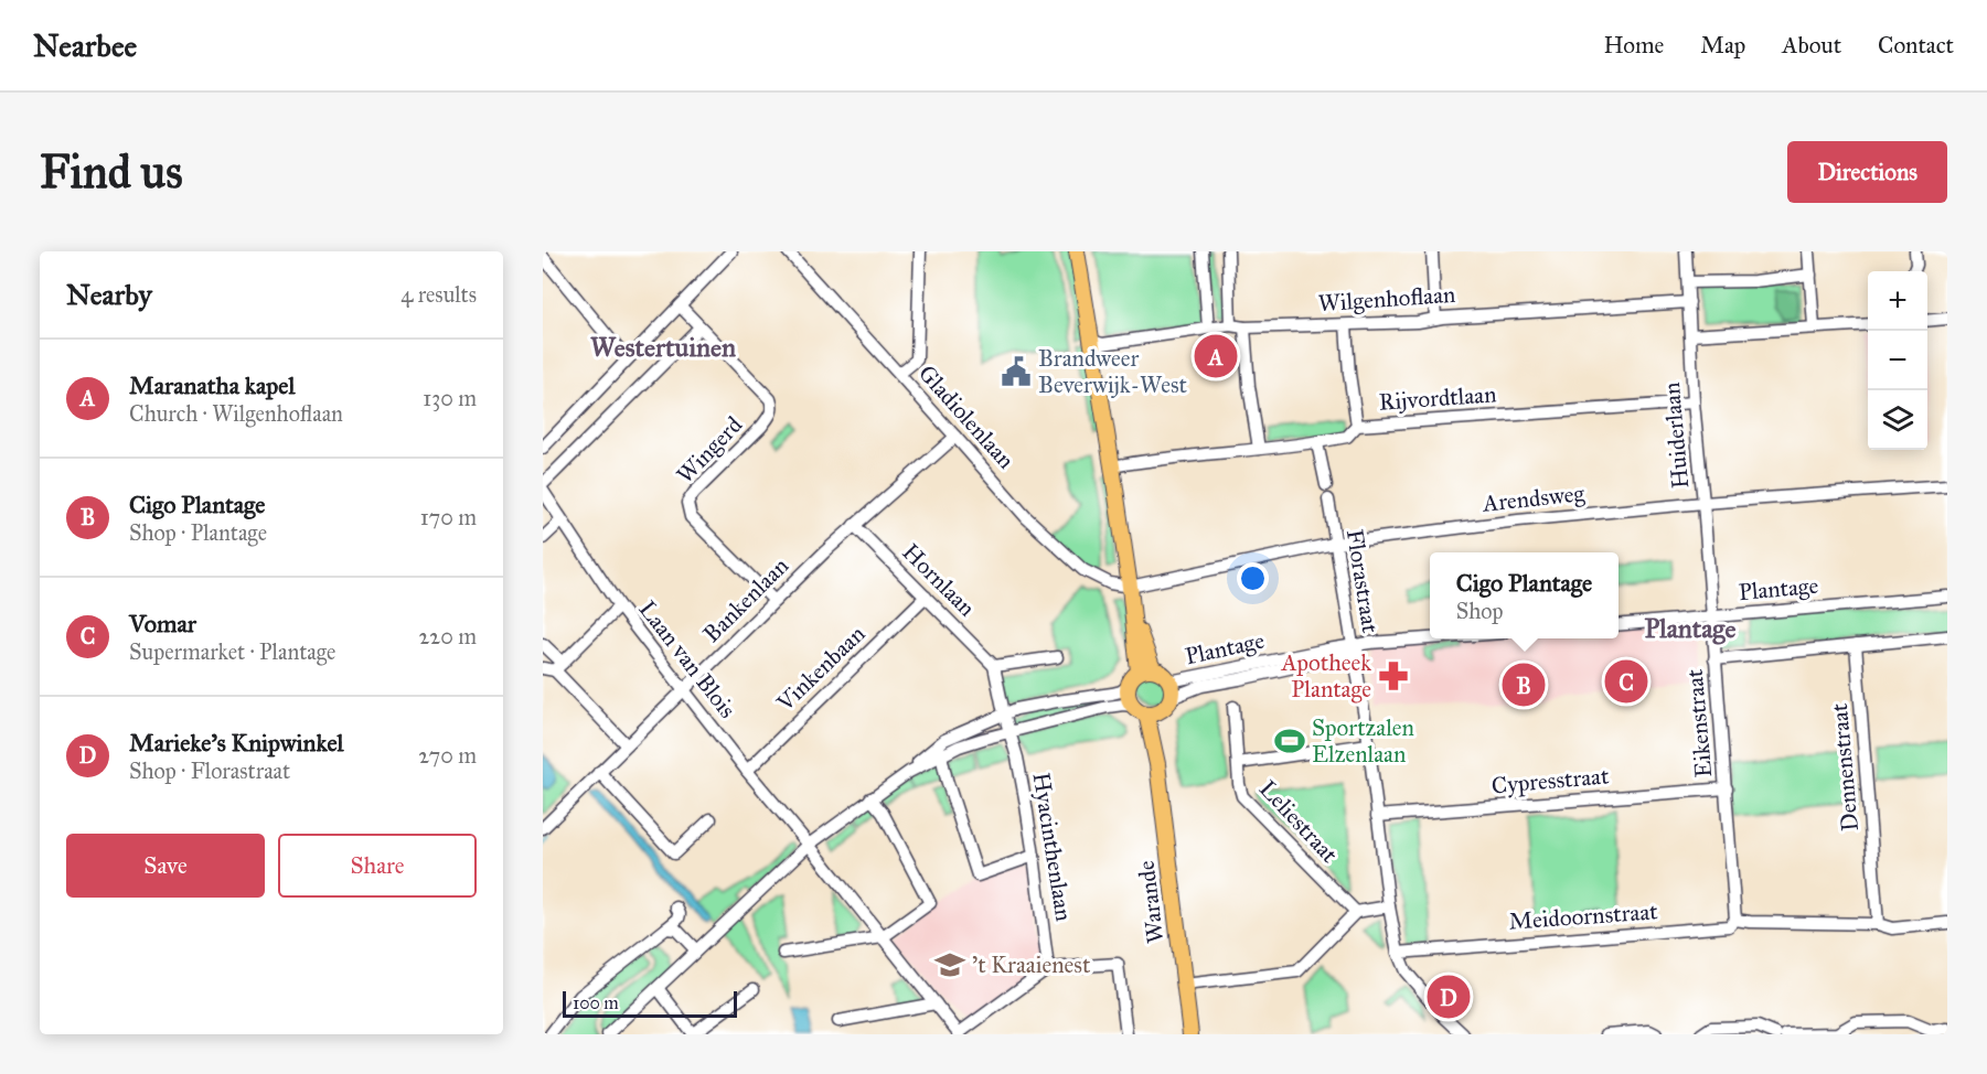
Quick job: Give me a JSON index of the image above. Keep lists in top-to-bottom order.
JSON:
{
  "streets": {
    "main road": ["Warande"],
    "street": [
      "Wilgenhoflaan",
      "Rijvordtlaan",
      "Gladiolenlaan",
      "Huiderlaan",
      "Wingerd",
      "Arendsweg",
      "Hornlaan",
      "Florastraat",
      "Plantage",
      "Bankenlaan",
      "Laan van Blois",
      "Vinkenbaan",
      "Eikenstraat",
      "Dennenstraat",
      "Cypresstraat",
      "Leliestraat",
      "Hyacinthenlaan",
      "Meidoornstraat"
    ]
  },
  "crossings": [
    ["Wilgenhoflaan", "Huiderlaan"],
    ["Rijvordtlaan", "Huiderlaan"],
    ["Gladiolenlaan", "Arendsweg"],
    ["Gladiolenlaan", "Bankenlaan"],
    ["Huiderlaan", "Arendsweg"],
    ["Huiderlaan", "Plantage"],
    ["Huiderlaan", "Eikenstraat"],
    ["Wingerd", "Bankenlaan"],
    ["Arendsweg", "Florastraat"],
    ["Hornlaan", "Bankenlaan"],
    ["Hornlaan", "Vinkenbaan"],
    ["Florastraat", "Plantage"],
    ["Florastraat", "Cypresstraat"],
    ["Florastraat", "Meidoornstraat"],
    ["Plantage", "Eikenstraat"],
    ["Plantage", "Warande"],
    ["Bankenlaan", "Laan van Blois"],
    ["Laan van Blois", "Vinkenbaan"],
    ["Eikenstraat", "Cypresstraat"],
    ["Eikenstraat", "Meidoornstraat"]
  ],
  "districts": ["Westertuinen", "Plantage"],
  "places": {
    "public building": ["Brandweer Beverwijk-West"],
    "pharmacy": ["Apotheek Plantage"],
    "sports": ["Sportzalen Elzenlaan"],
    "school or university": ["'t Kraaienest"]
  },
  "scale_bar": "100 m",
  "page": {
    "header": "Nearbee",
    "nav": [
      "Home",
      "Map",
      "About",
      "Contact"
    ],
    "buttons": [
      "Directions",
      ["Save", "Share"]
    ],
    "title": "Find us",
    "heading": ["Nearby", "4 results"],
    "map_buttons": ["+", "−"],
    "pins": [
      "A",
      "C",
      "B",
      "D"
    ],
    "list": [
      {
        "mark": "A",
        "name": "Maranatha kapel",
        "note": "Church · Wilgenhoflaan",
        "value": "130 m"
      },
      {
        "mark": "B",
        "name": "Cigo Plantage",
        "note": "Shop · Plantage",
        "value": "170 m"
      },
      {
        "mark": "C",
        "name": "Vomar",
        "note": "Supermarket · Plantage",
        "value": "220 m"
      },
      {
        "mark": "D",
        "name": "Marieke's Knipwinkel",
        "note": "Shop · Florastraat",
        "value": "270 m"
      }
    ],
    "popup": ["Cigo Plantage", "Shop"],
    "scale": "100 m"
  }
}
